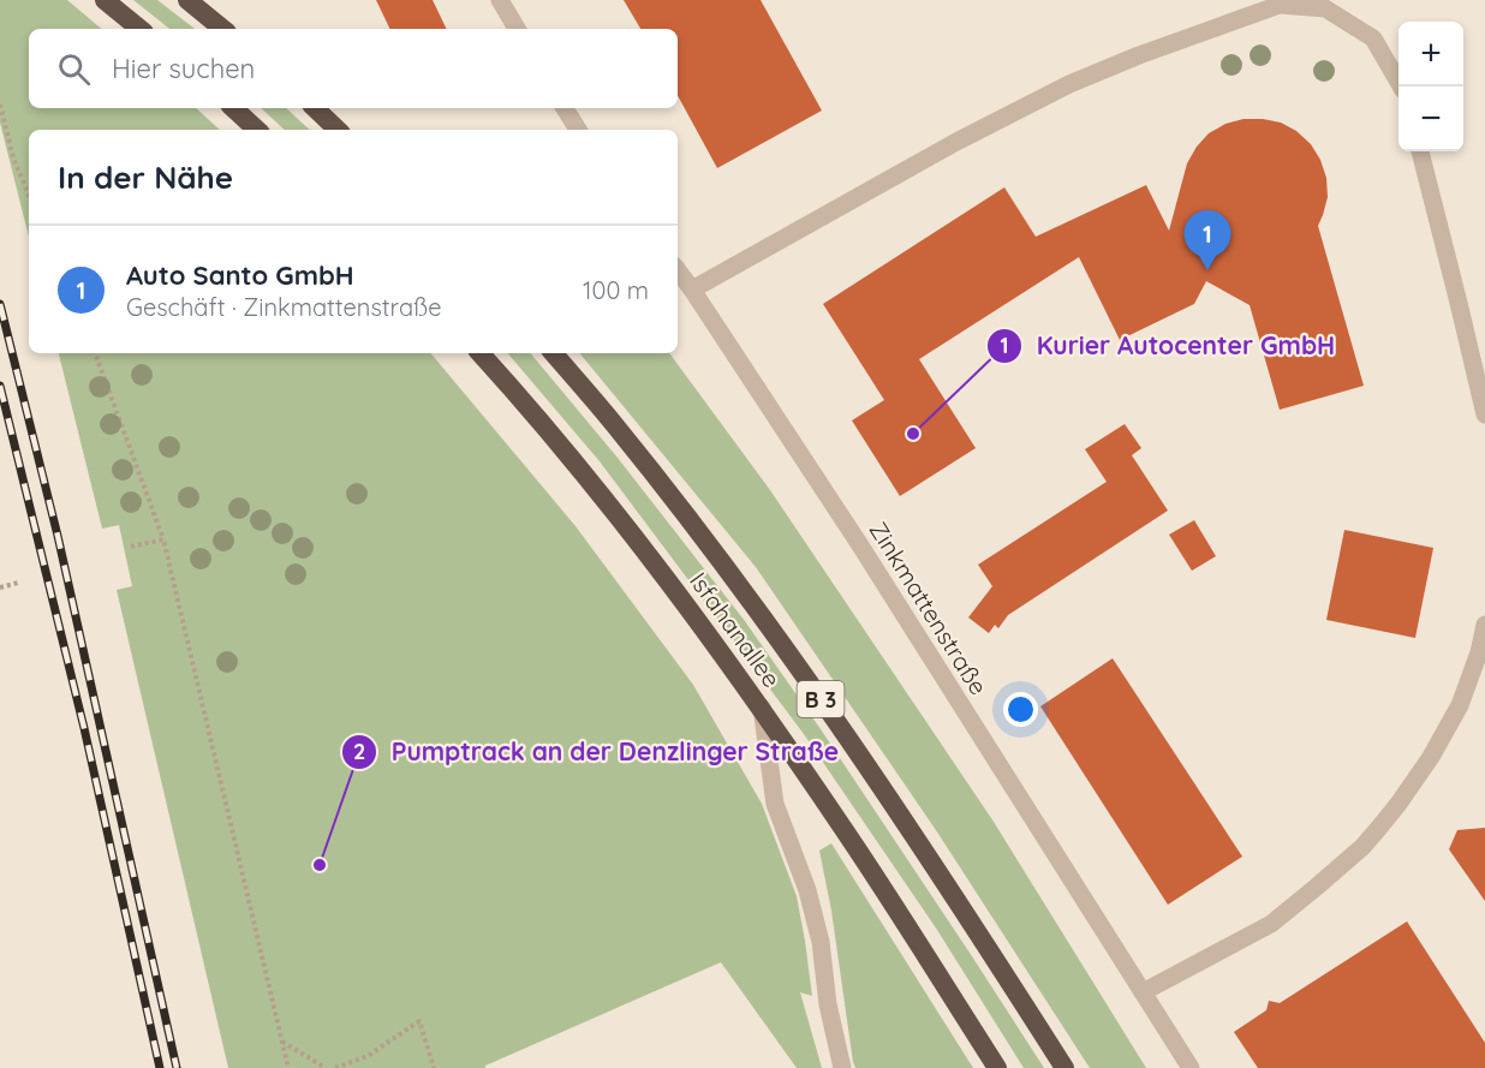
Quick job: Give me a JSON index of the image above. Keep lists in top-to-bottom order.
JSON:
{
  "streets": {
    "highway": ["Isfahanallee", "B 3"],
    "street": ["Zinkmattenstraße"]
  },
  "places": ["Kurier Autocenter GmbH", "Pumptrack an der Denzlinger Straße"],
  "page": {
    "map_buttons": ["+", "−"],
    "search": "Hier suchen",
    "heading": "In der Nähe",
    "pins": "1",
    "list": [
      {
        "mark": "1",
        "name": "Auto Santo GmbH",
        "note": "Geschäft · Zinkmattenstraße",
        "value": "100 m"
      }
    ]
  }
}
